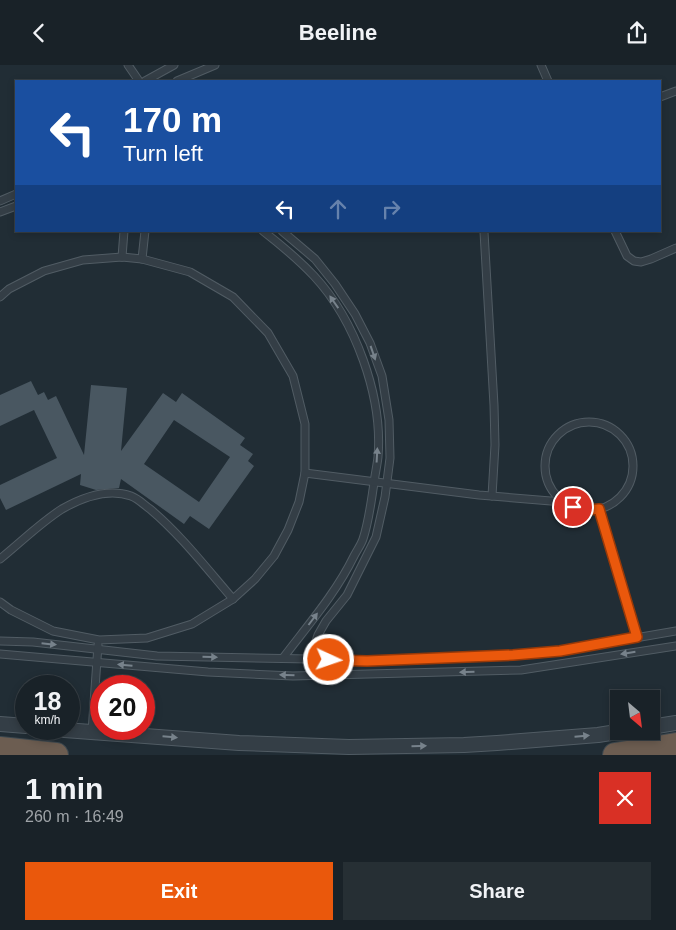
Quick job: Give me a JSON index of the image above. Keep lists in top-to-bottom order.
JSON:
{
  "north": "bottom right",
  "page": {
    "header": "Beeline",
    "turn": ["170 m", "Turn left"],
    "speed": "18 km/h",
    "limit": "20",
    "heading": ["1 min", "260 m · 16:49"],
    "buttons": ["Exit", "Share"]
  }
}
